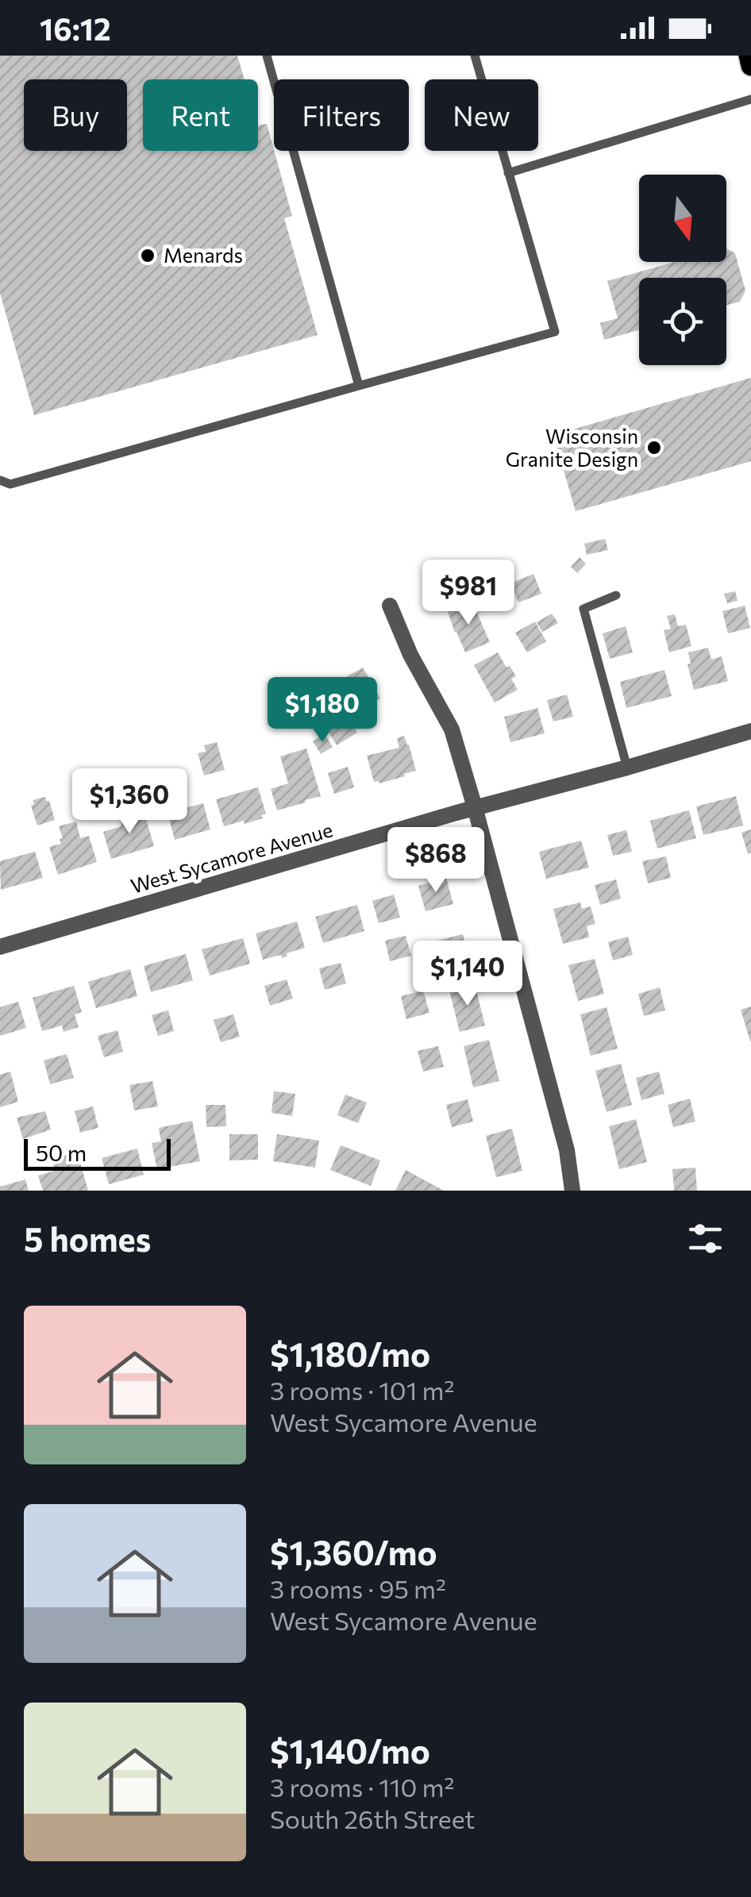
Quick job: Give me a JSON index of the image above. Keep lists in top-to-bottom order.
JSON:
{
  "streets": {
    "street": ["West Sycamore Avenue"]
  },
  "places": ["Menards", "Wisconsin Granite Design"],
  "scale_bar": "50 m",
  "north": "bottom",
  "page": {
    "status": "16:12",
    "chip": [
      "Buy",
      "Rent",
      "Filters",
      "New"
    ],
    "price": [
      "$981",
      "$1,180",
      "$1,360",
      "$868",
      "$1,140"
    ],
    "scale": "50 m",
    "heading": "5 homes",
    "list": [
      {
        "name": "$1,180/mo",
        "note": "3 rooms · 101 m² · West Sycamore Avenue"
      },
      {
        "name": "$1,360/mo",
        "note": "3 rooms · 95 m² · West Sycamore Avenue"
      },
      {
        "name": "$1,140/mo",
        "note": "3 rooms · 110 m² · South 26th Street"
      }
    ]
  }
}
